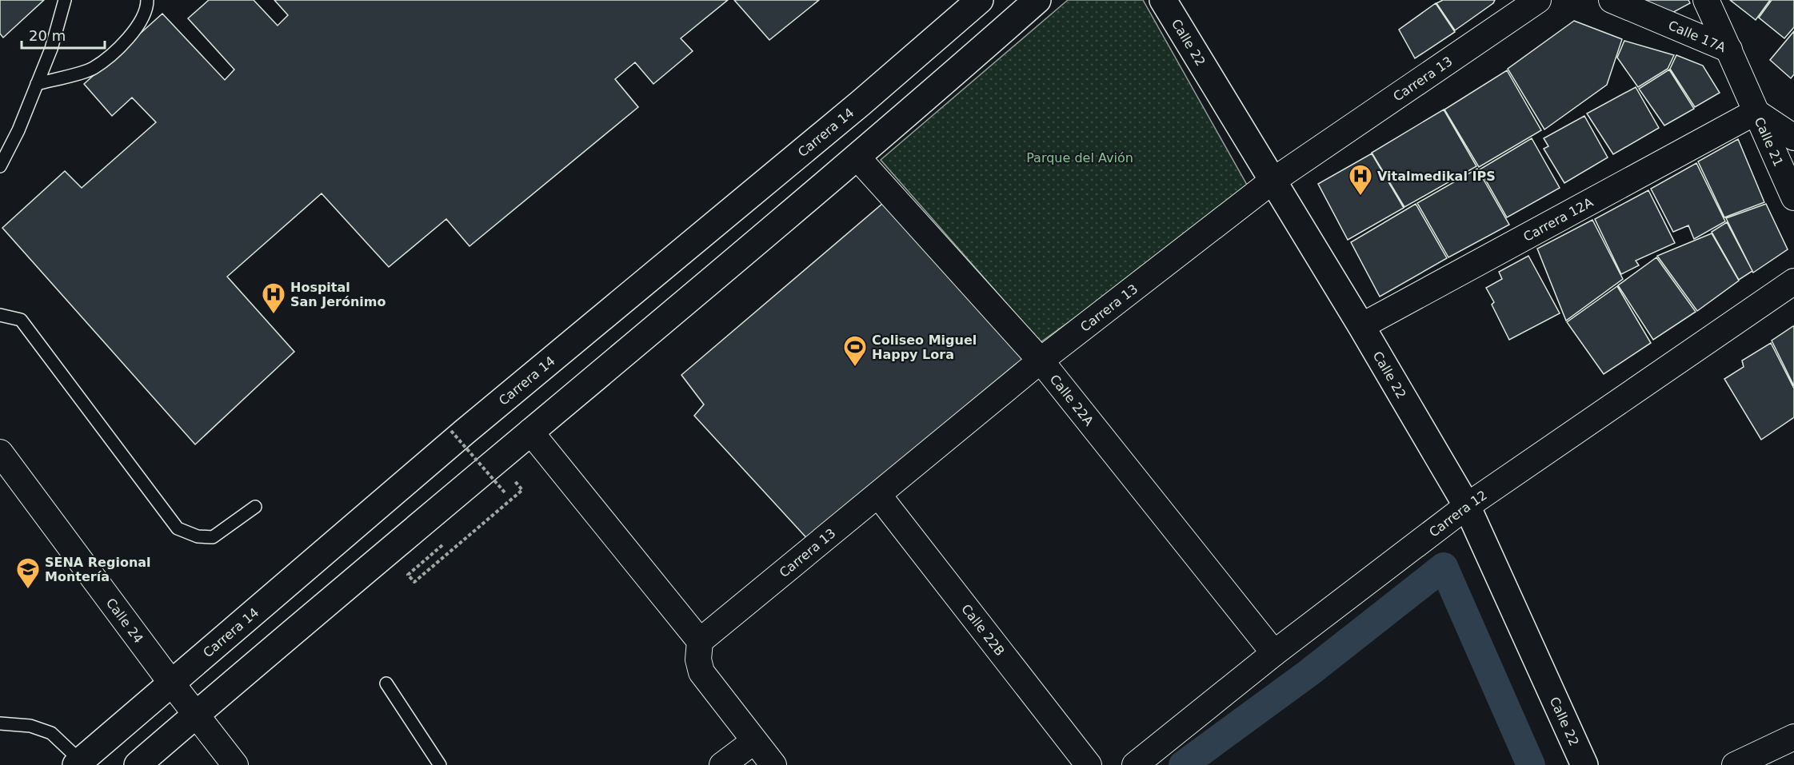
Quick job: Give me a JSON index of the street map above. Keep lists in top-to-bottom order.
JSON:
{
  "streets": {
    "main road": ["Calle 22", "Carrera 14"],
    "street": [
      "Calle 17A",
      "Carrera 13",
      "Calle 21",
      "Carrera 12A",
      "Calle 22A",
      "Carrera 12",
      "Calle 24",
      "Calle 22B"
    ]
  },
  "crossings": [
    ["Calle 17A", "Calle 21"],
    ["Calle 17A", "Carrera 12A"],
    ["Calle 22", "Carrera 13"],
    ["Calle 22", "Carrera 12A"],
    ["Calle 22", "Carrera 12"],
    ["Carrera 13", "Calle 22A"],
    ["Carrera 13", "Calle 22B"],
    ["Carrera 14", "Calle 24"],
    ["Calle 21", "Carrera 12A"],
    ["Calle 22A", "Carrera 12"]
  ],
  "parks": ["Parque del Avión"],
  "places": {
    "hospital": ["Vitalmedikal IPS", "Hospital San Jerónimo"],
    "sports": ["Coliseo Miguel Happy Lora"],
    "school or university": ["SENA Regional Montería"]
  },
  "scale_bar": "20 m"
}
